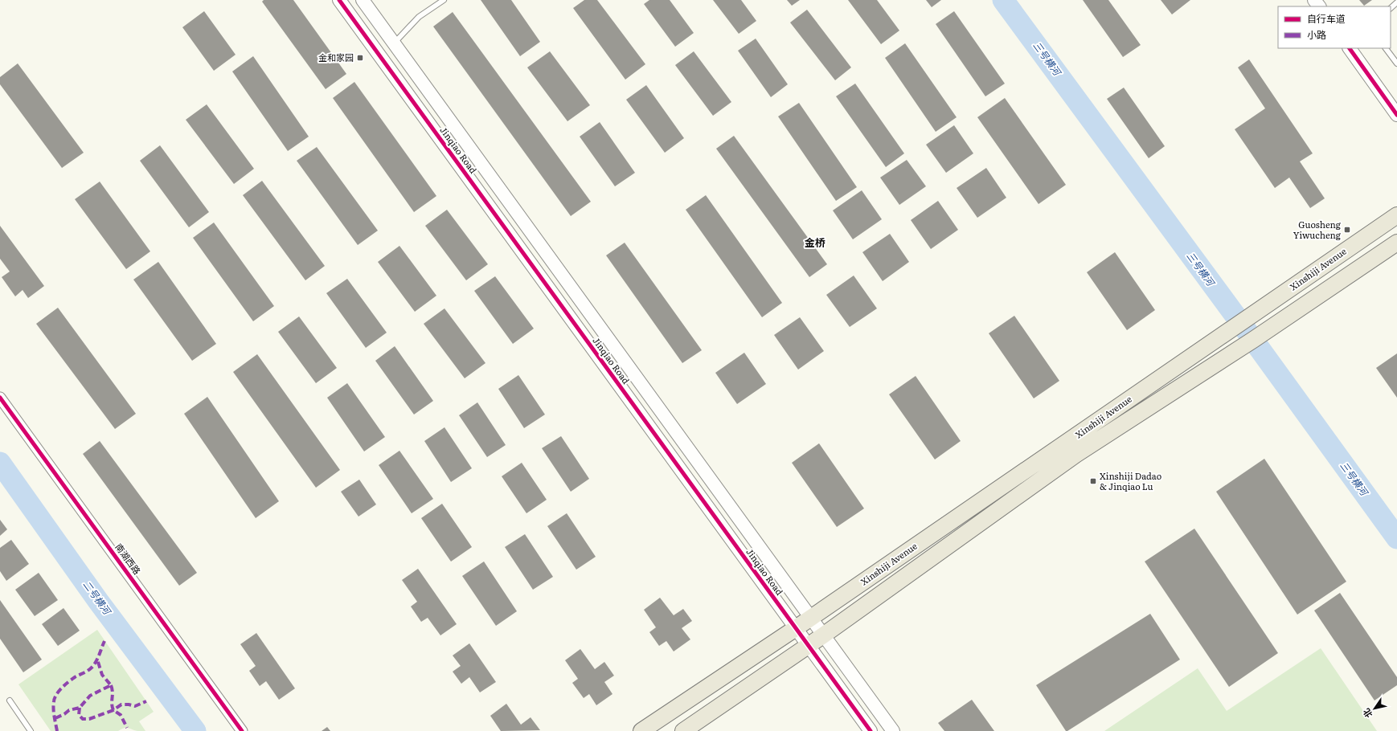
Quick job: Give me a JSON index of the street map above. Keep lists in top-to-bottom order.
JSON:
{
  "streets": {
    "main road": ["Xinshiji Avenue"],
    "street": ["Jinqiao Road", "南湖西路"]
  },
  "crossings": [
    ["Jinqiao Road", "Xinshiji Avenue"]
  ],
  "districts": ["金桥"],
  "water": ["三号横河", "二号横河"],
  "places": {
    "transit": ["金和家园", "Guosheng Yiwucheng", "Xinshiji Dadao & Jinqiao Lu"]
  },
  "legend": ["自行车道", "小路"],
  "north": "bottom left"
}
